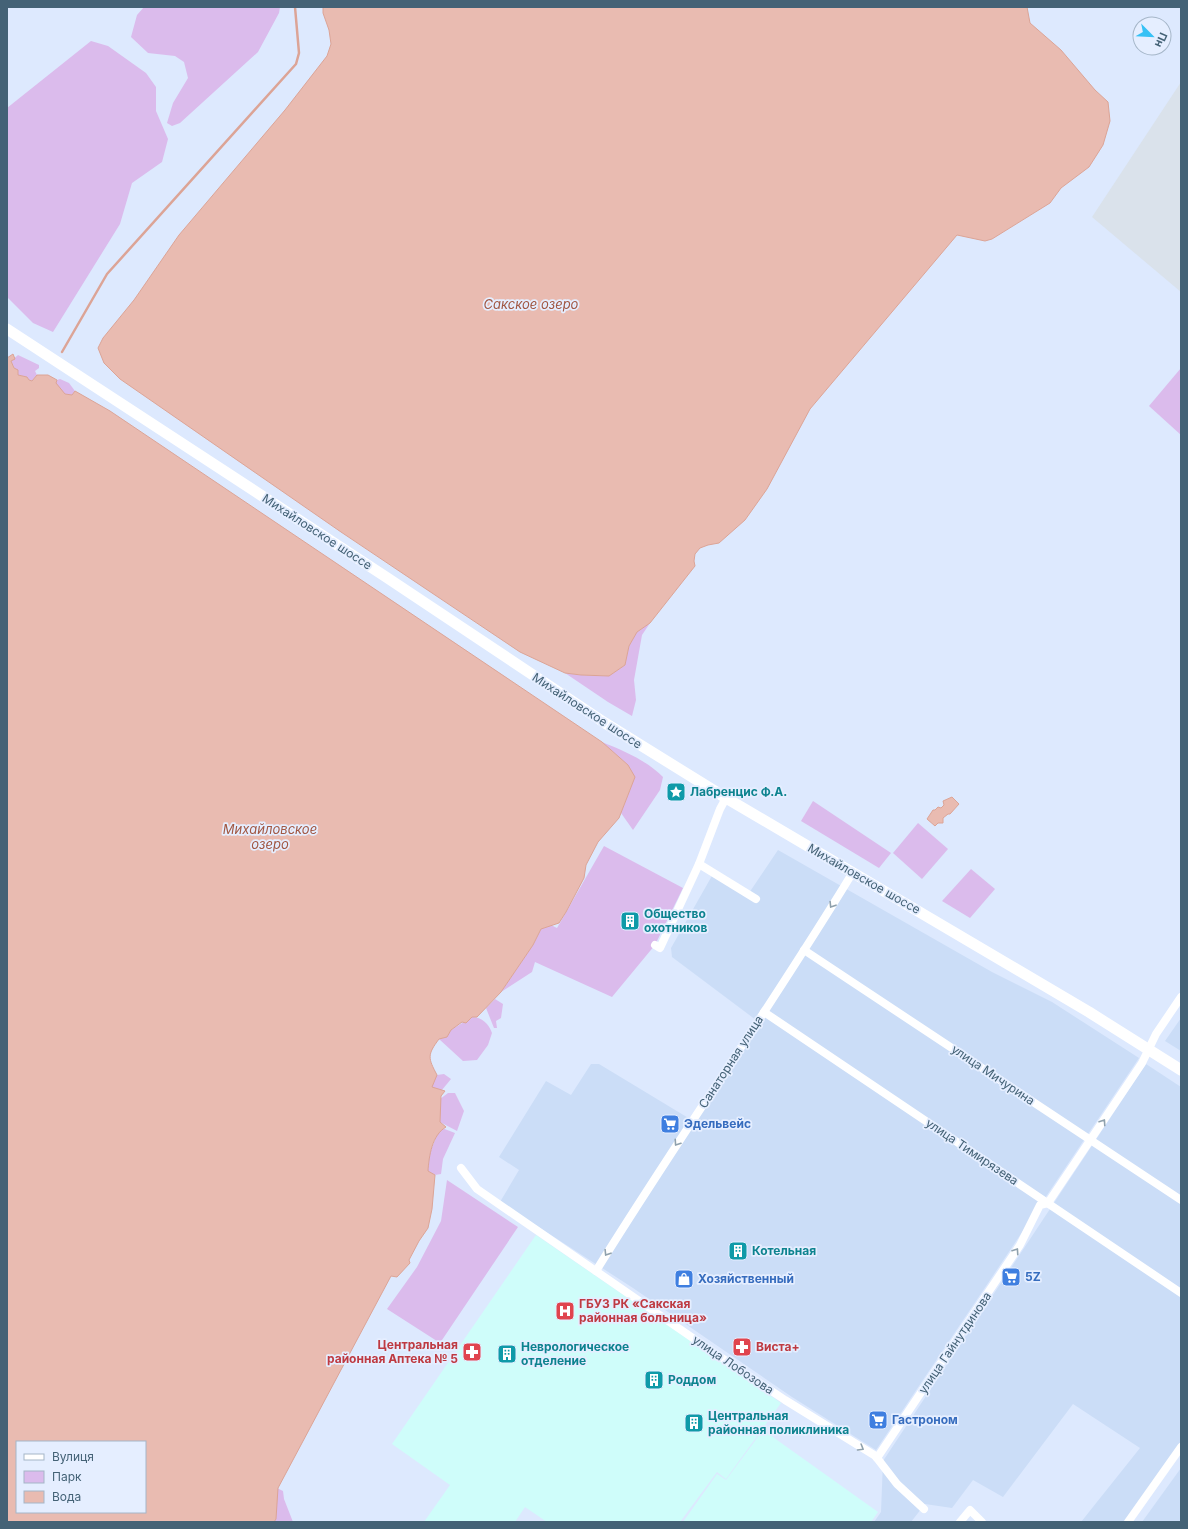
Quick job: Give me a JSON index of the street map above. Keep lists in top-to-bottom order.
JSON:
{
  "streets": {
    "main road": ["Михайловское шоссе"],
    "street": [
      "Санаторная улица",
      "улица Мичурина",
      "улица Тимирязева",
      "улица Гайнутдинова",
      "улица Лобозова"
    ]
  },
  "crossings": [
    ["Михайловское шоссе", "Санаторная улица"],
    ["Михайловское шоссе", "улица Гайнутдинова"],
    ["Санаторная улица", "улица Мичурина"],
    ["Санаторная улица", "улица Тимирязева"],
    ["Санаторная улица", "улица Лобозова"],
    ["улица Мичурина", "улица Гайнутдинова"],
    ["улица Тимирязева", "улица Гайнутдинова"],
    ["улица Гайнутдинова", "улица Лобозова"]
  ],
  "one_way": ["Санаторная улица", "улица Гайнутдинова", "улица Лобозова"],
  "water": ["Сакское озеро", "Михайловское озеро"],
  "places": {
    "place": ["Лабренцис Ф.А."],
    "building": [
      "Общество охотников",
      "Котельная",
      "Неврологическое отделение",
      "Роддом",
      "Центральная районная поликлиника"
    ],
    "supermarket": ["Эдельвейс", "5Z", "Гастроном"],
    "shop": ["Хозяйственный"],
    "hospital": ["ГБУЗ РК «Сакская районная больница»"],
    "pharmacy": ["Виста+", "Центральная районная Аптека № 5"]
  },
  "legend": ["Вулиця", "Парк", "Вода"],
  "north": "bottom right"
}
